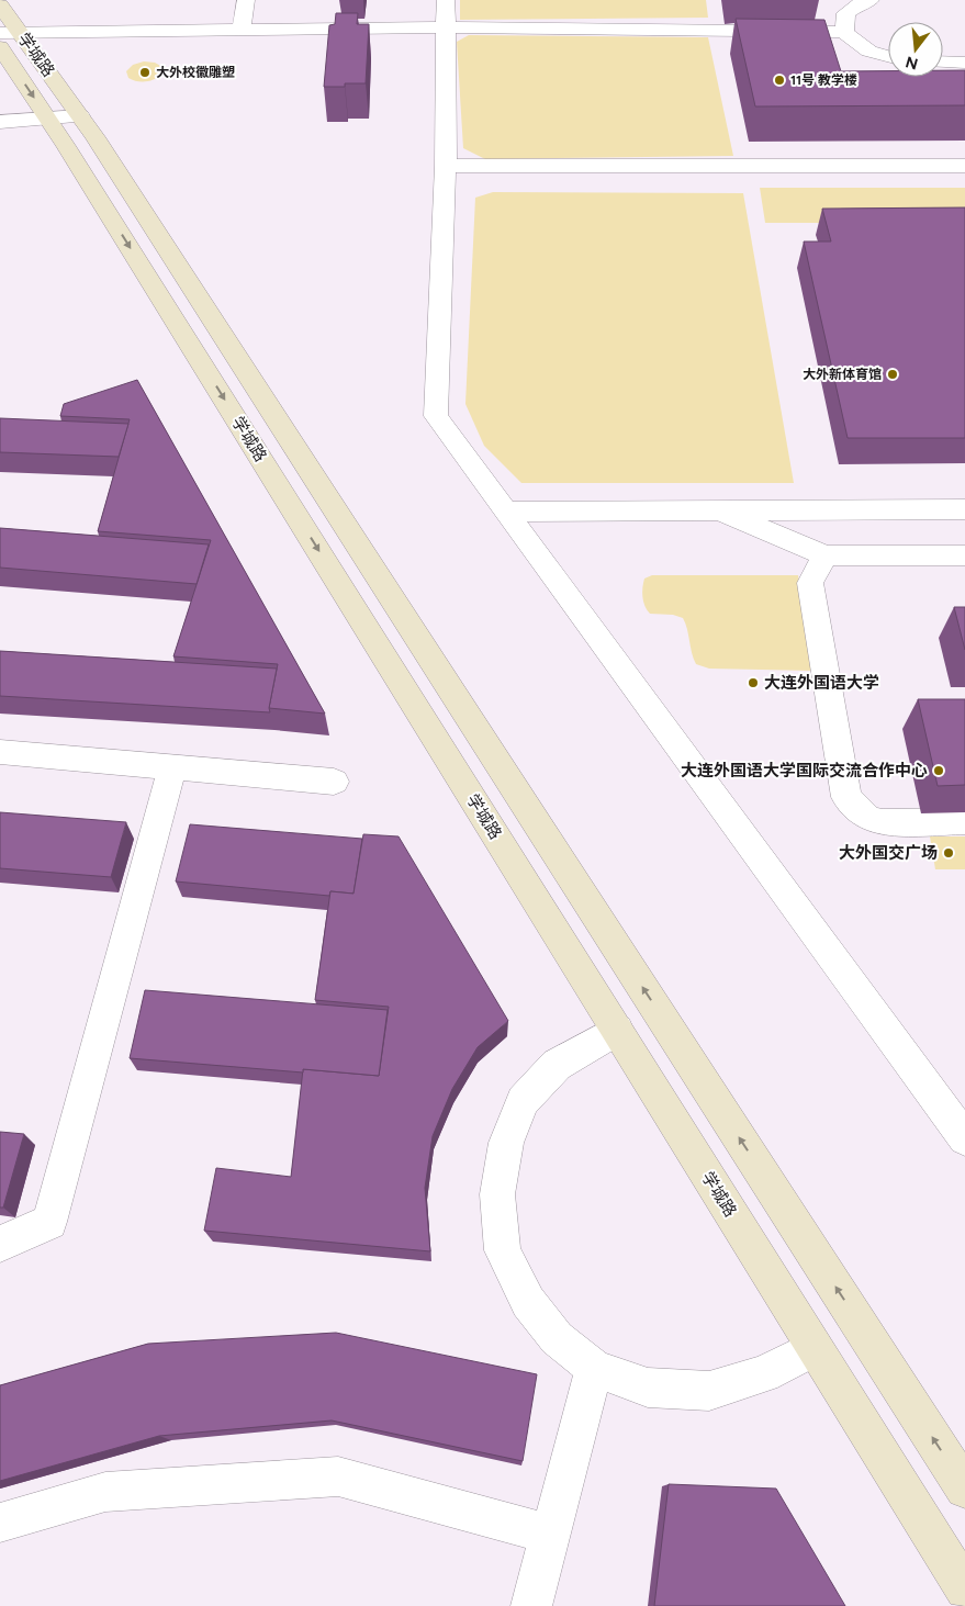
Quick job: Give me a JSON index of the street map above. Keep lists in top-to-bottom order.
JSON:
{
  "streets": {
    "main road": ["学城路"]
  },
  "places": [
    "大外校徽雕塑",
    "11号 教学楼",
    "大外新体育馆",
    "大连外国语大学",
    "大连外国语大学国际交流合作中心",
    "大外国交广场"
  ],
  "north": "bottom"
}
